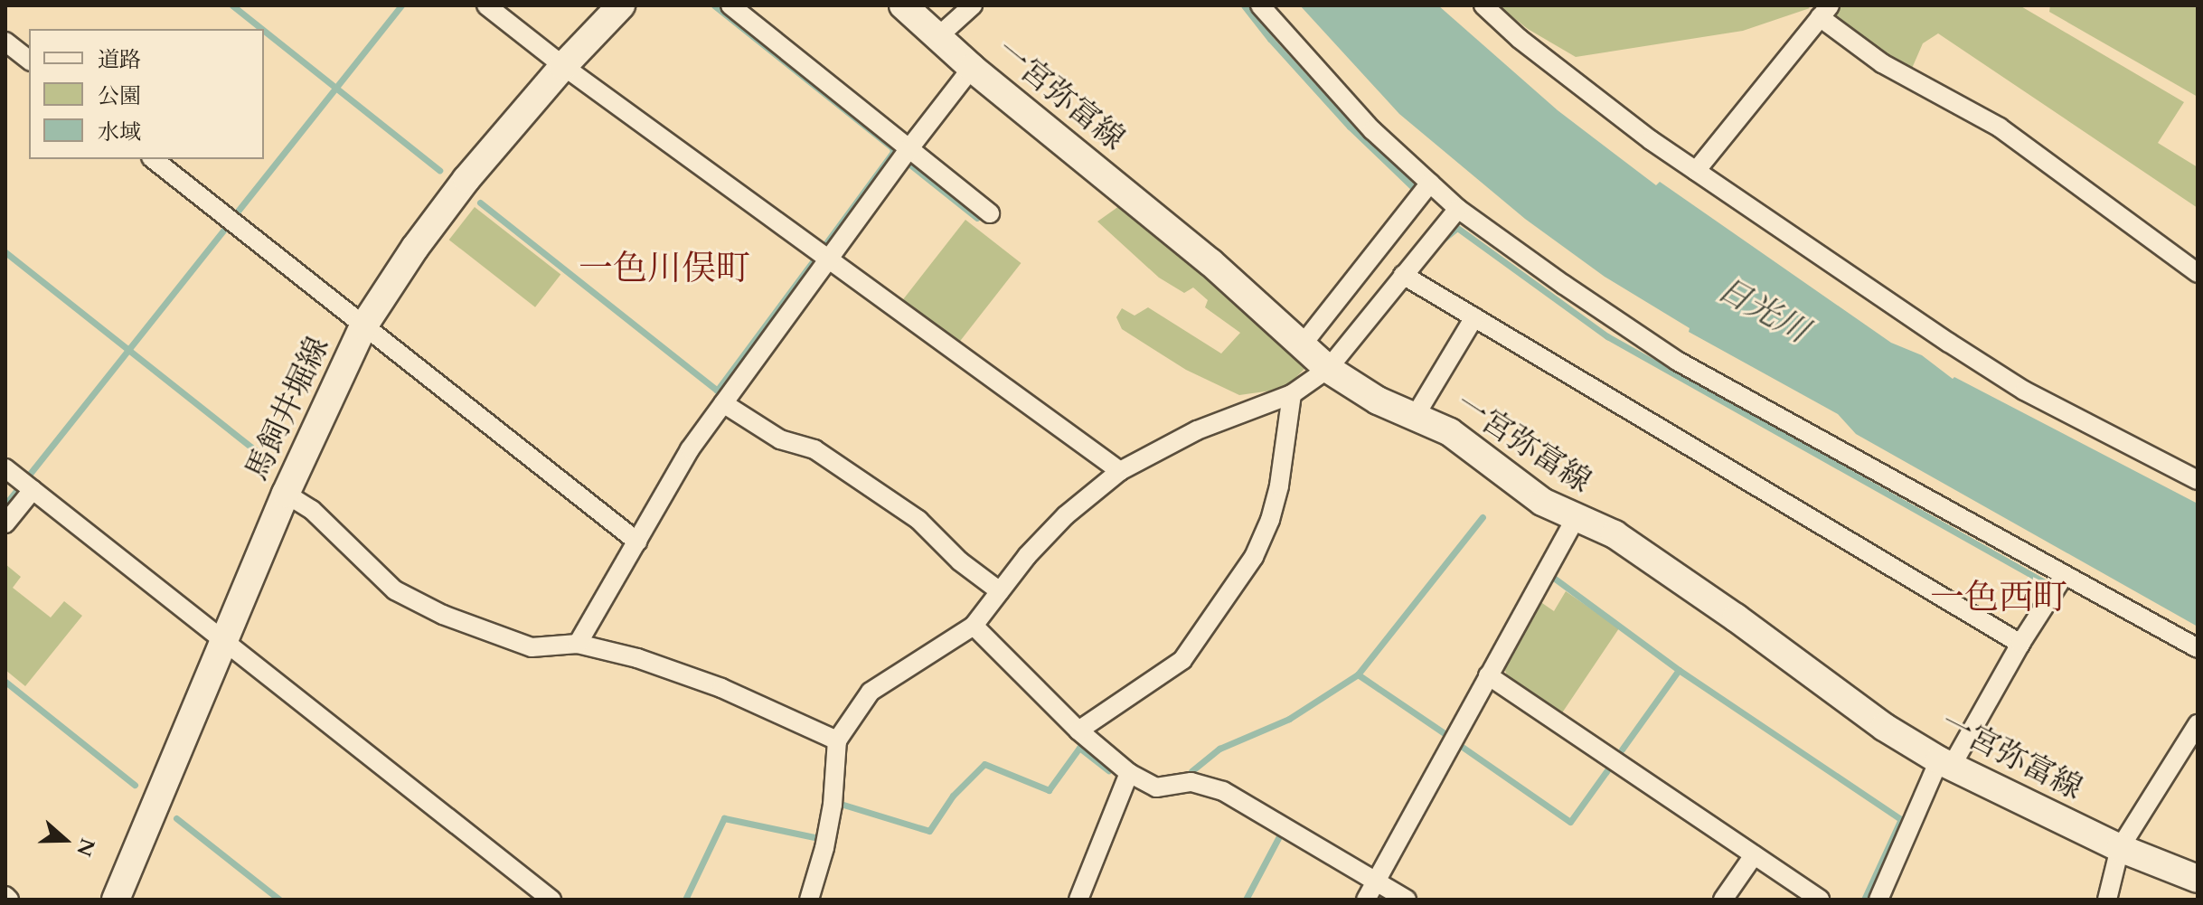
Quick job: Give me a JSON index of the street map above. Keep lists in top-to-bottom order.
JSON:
{
  "streets": {
    "main road": ["一宮弥富線", "馬飼井堀線"]
  },
  "districts": ["一色川俣町", "一色西町"],
  "water": ["日光川"],
  "legend": ["道路", "公園", "水域"],
  "north": "right"
}
